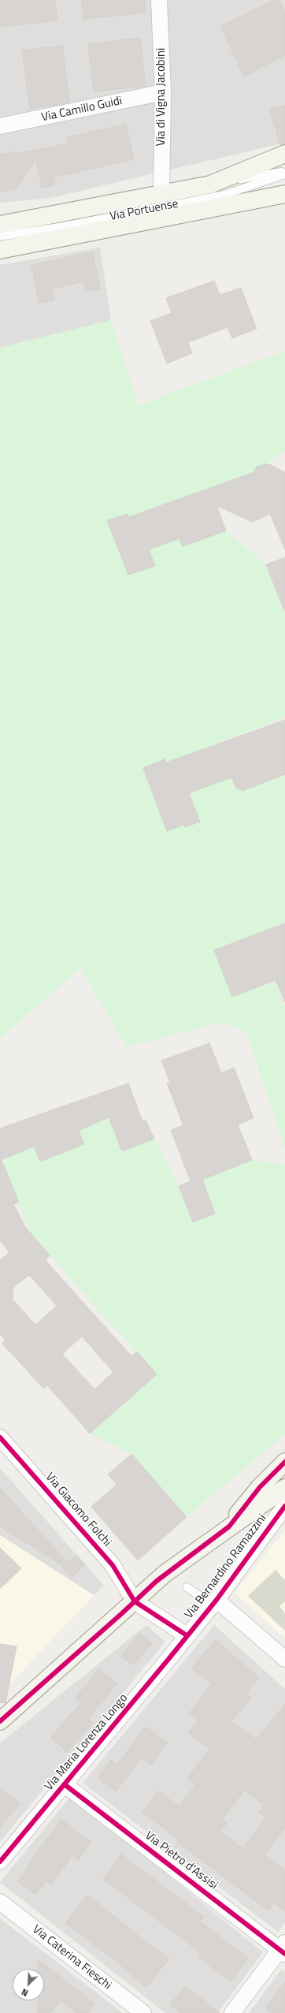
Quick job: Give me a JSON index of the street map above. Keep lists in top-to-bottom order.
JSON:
{
  "streets": {
    "main road": ["Via Portuense", "Via Bernardino Ramazzini"],
    "street": [
      "Via di Vigna Jacobini",
      "Via Camillo Guidi",
      "Via Giacomo Folchi",
      "Via Maria Lorenza Longo",
      "Via Pietro d'Assisi",
      "Via Caterina Fieschi"
    ]
  },
  "crossings": [
    ["Via di Vigna Jacobini", "Via Camillo Guidi"],
    ["Via di Vigna Jacobini", "Via Portuense"],
    ["Via Giacomo Folchi", "Via Bernardino Ramazzini"],
    ["Via Bernardino Ramazzini", "Via Maria Lorenza Longo"],
    ["Via Maria Lorenza Longo", "Via Pietro d'Assisi"]
  ],
  "north": "bottom left"
}
